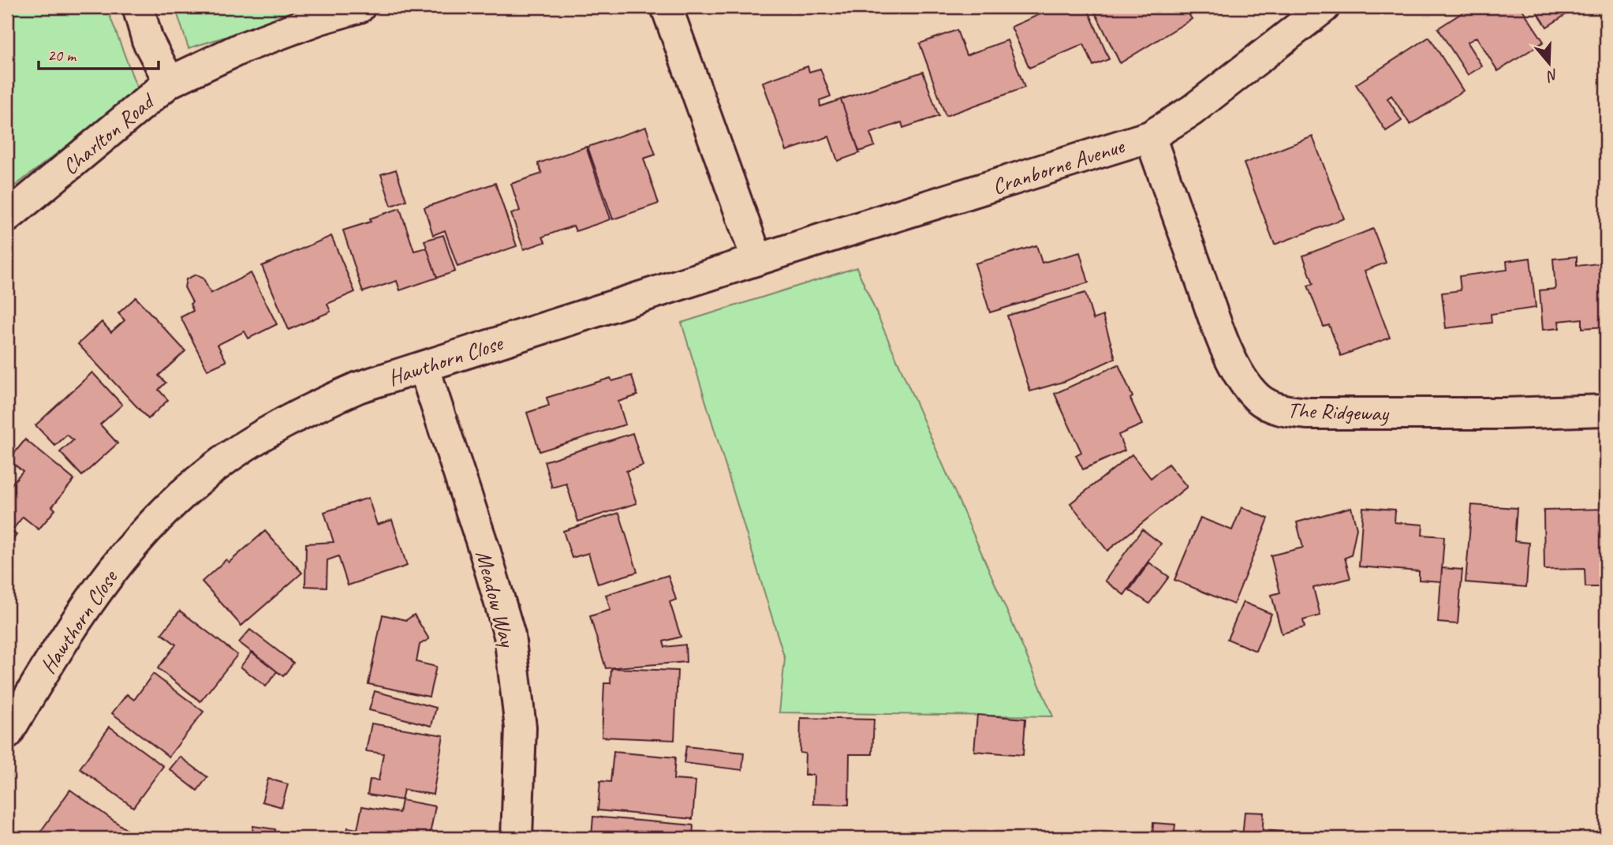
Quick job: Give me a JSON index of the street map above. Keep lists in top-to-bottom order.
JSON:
{
  "streets": {
    "street": [
      "Charlton Road",
      "Cranborne Avenue",
      "Hawthorn Close",
      "The Ridgeway",
      "Meadow Way"
    ]
  },
  "crossings": [
    ["Cranborne Avenue", "Hawthorn Close"],
    ["Cranborne Avenue", "The Ridgeway"],
    ["Hawthorn Close", "Meadow Way"]
  ],
  "scale_bar": "20 m",
  "north": "bottom"
}
